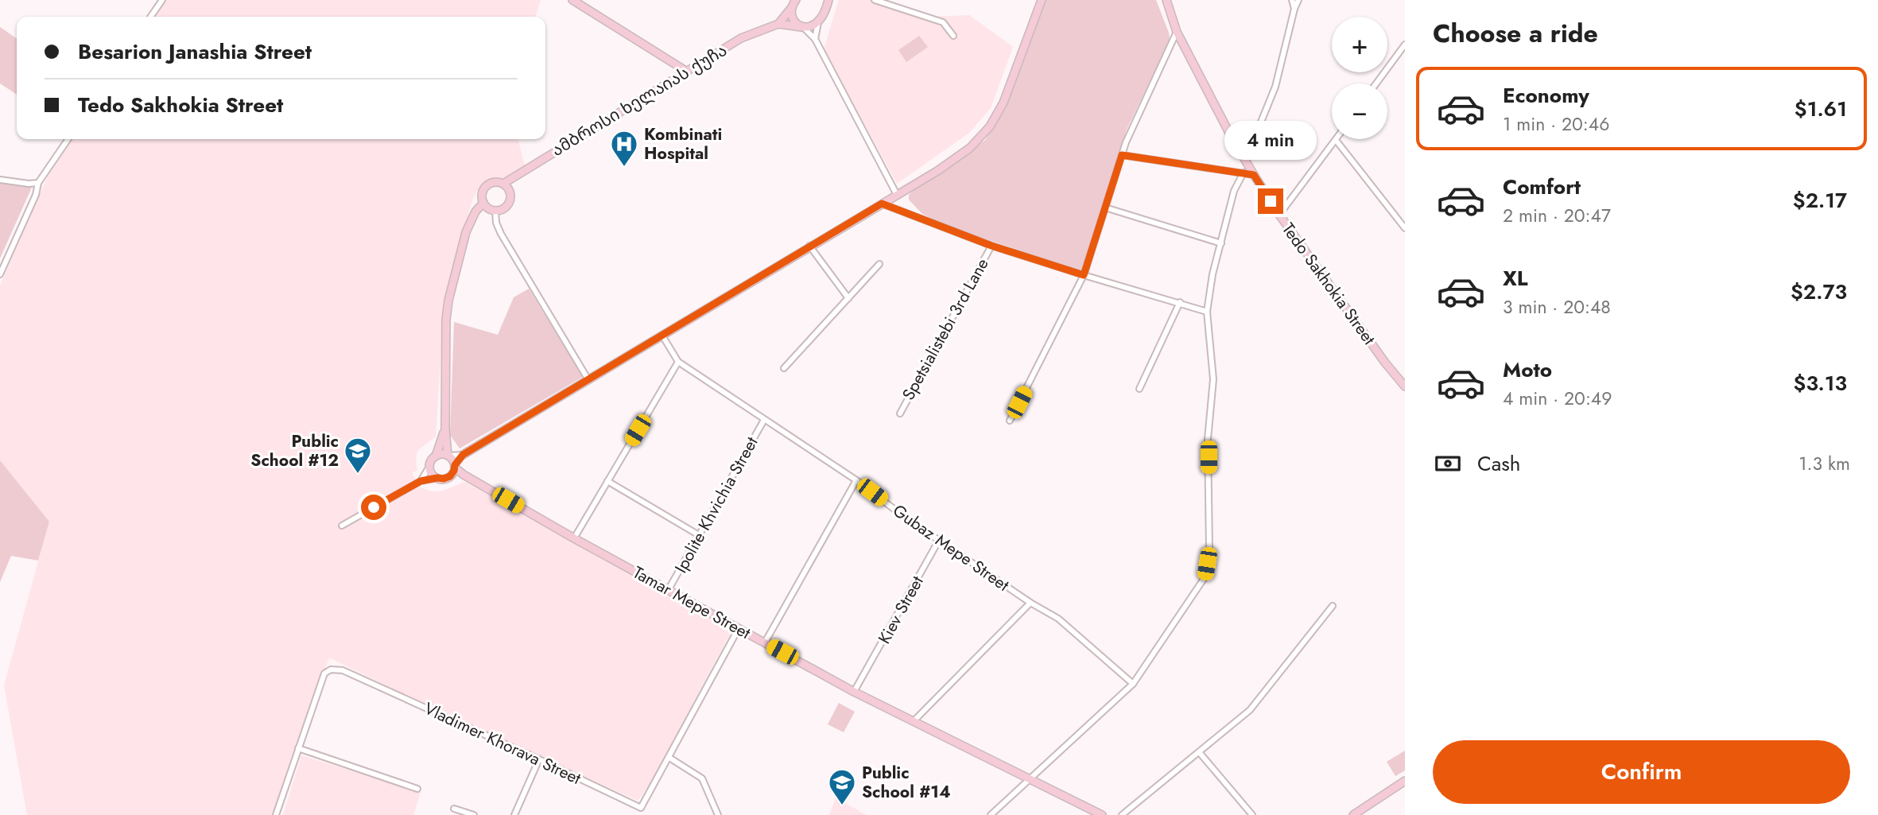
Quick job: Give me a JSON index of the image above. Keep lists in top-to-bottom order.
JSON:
{
  "streets": {
    "street": [
      "ამბროსი ხელაიას ქუჩა",
      "Tedo Sakhokia Street",
      "Spetsialistebi 3rd Lane",
      "Ipolite Khvichia Street",
      "Gubaz Mepe Street",
      "Tamar Mepe Street",
      "Vladimer Khorava Street"
    ]
  },
  "crossings": [
    ["Ipolite Khvichia Street", "Gubaz Mepe Street"],
    ["Ipolite Khvichia Street", "Tamar Mepe Street"]
  ],
  "places": {
    "hospital": ["Kombinati Hospital"],
    "school or university": ["Public School #12", "Public School #14"]
  },
  "page": {
    "heading": "Choose a ride",
    "map_buttons": ["+", "−"],
    "banner": ["Besarion Janashia Street", "Tedo Sakhokia Street"],
    "list": [
      {
        "name": "Economy",
        "note": "1 min · 20:46",
        "value": "$1.61"
      },
      {
        "name": "Comfort",
        "note": "2 min · 20:47",
        "value": "$2.17"
      },
      {
        "name": "XL",
        "note": "3 min · 20:48",
        "value": "$2.73"
      },
      {
        "name": "Moto",
        "note": "4 min · 20:49",
        "value": "$3.13"
      }
    ],
    "bubble": "4 min",
    "pay": ["Cash", "1.3 km"],
    "buttons": "Confirm"
  }
}
